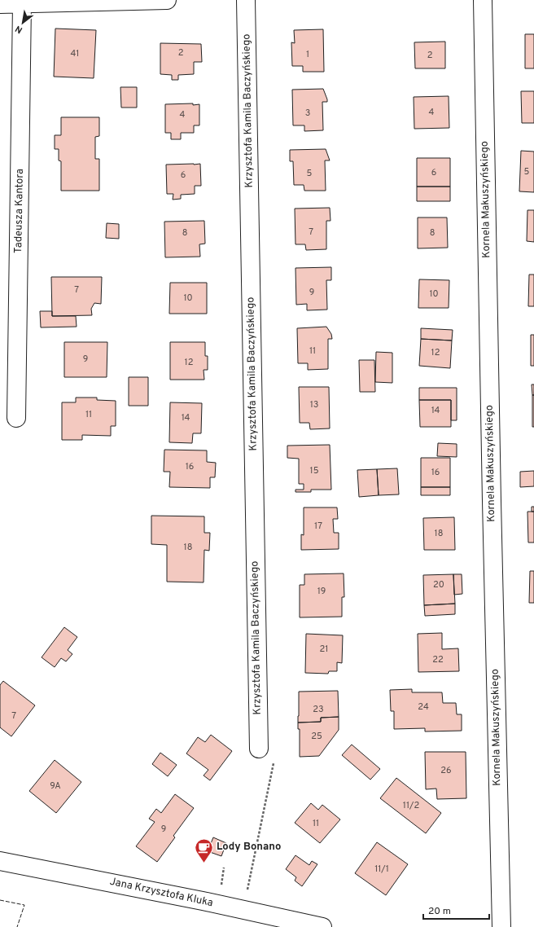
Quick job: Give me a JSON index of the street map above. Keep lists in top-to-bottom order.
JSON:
{
  "streets": {
    "street": [
      "Krzysztofa Kamila Baczyńskiego",
      "Kornela Makuszyńskiego",
      "Tadeusza Kantora",
      "Jana Krzysztofa Kluka"
    ]
  },
  "places": {
    "cafe": ["Lody Bonano"]
  },
  "house_numbers": [
    "2",
    "41",
    "1",
    "2",
    "4",
    "3",
    "4",
    "5",
    "6",
    "5",
    "6",
    "7",
    "8",
    "8",
    "7",
    "9",
    "10",
    "10",
    "11",
    "12",
    "9",
    "12",
    "13",
    "14",
    "11",
    "14",
    "16",
    "15",
    "16",
    "17",
    "18",
    "18",
    "20",
    "19",
    "21",
    "22",
    "24",
    "23",
    "7",
    "25",
    "26",
    "9A",
    "11/2",
    "11",
    "9",
    "11/1"
  ],
  "scale_bar": "20 m",
  "north": "bottom left"
}
